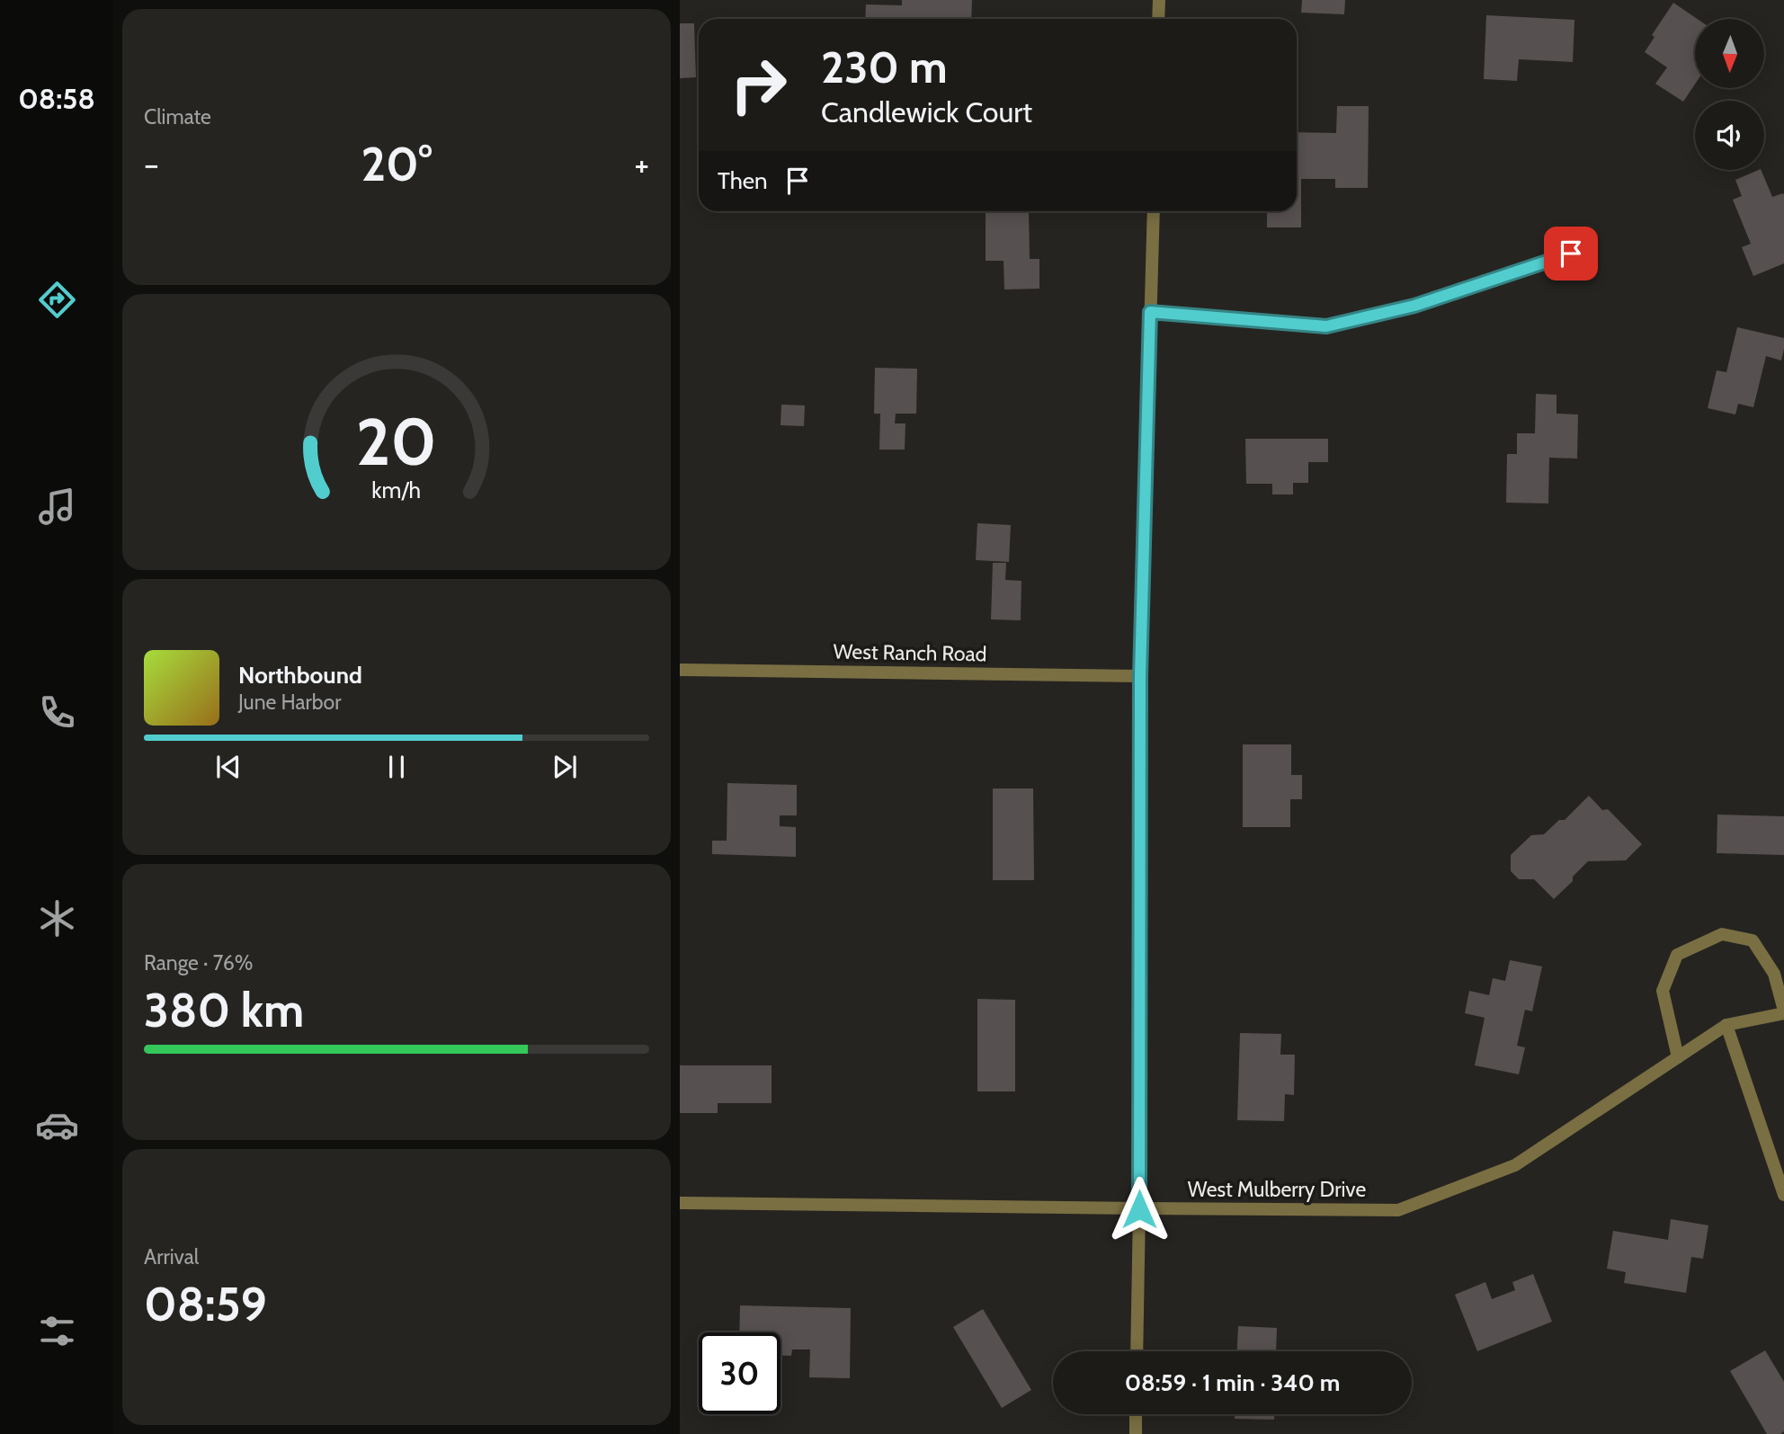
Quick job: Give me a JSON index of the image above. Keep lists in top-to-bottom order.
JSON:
{
  "streets": {
    "street": ["West Ranch Road", "West Mulberry Drive"]
  },
  "north": "bottom",
  "page": {
    "tabs": "08:58",
    "tile": [
      "Climate",
      ["Range · 76%", "380 km"],
      ["Arrival", "08:59"]
    ],
    "turn": ["230 m", "Candlewick Court"],
    "heat": ["−", "20°", "+"],
    "then": "Then",
    "song": ["Northbound", "June Harbor"],
    "limit": "30",
    "trip": "08:59 · 1 min · 340 m",
    "gauge": ["20", "km/h"]
  }
}
